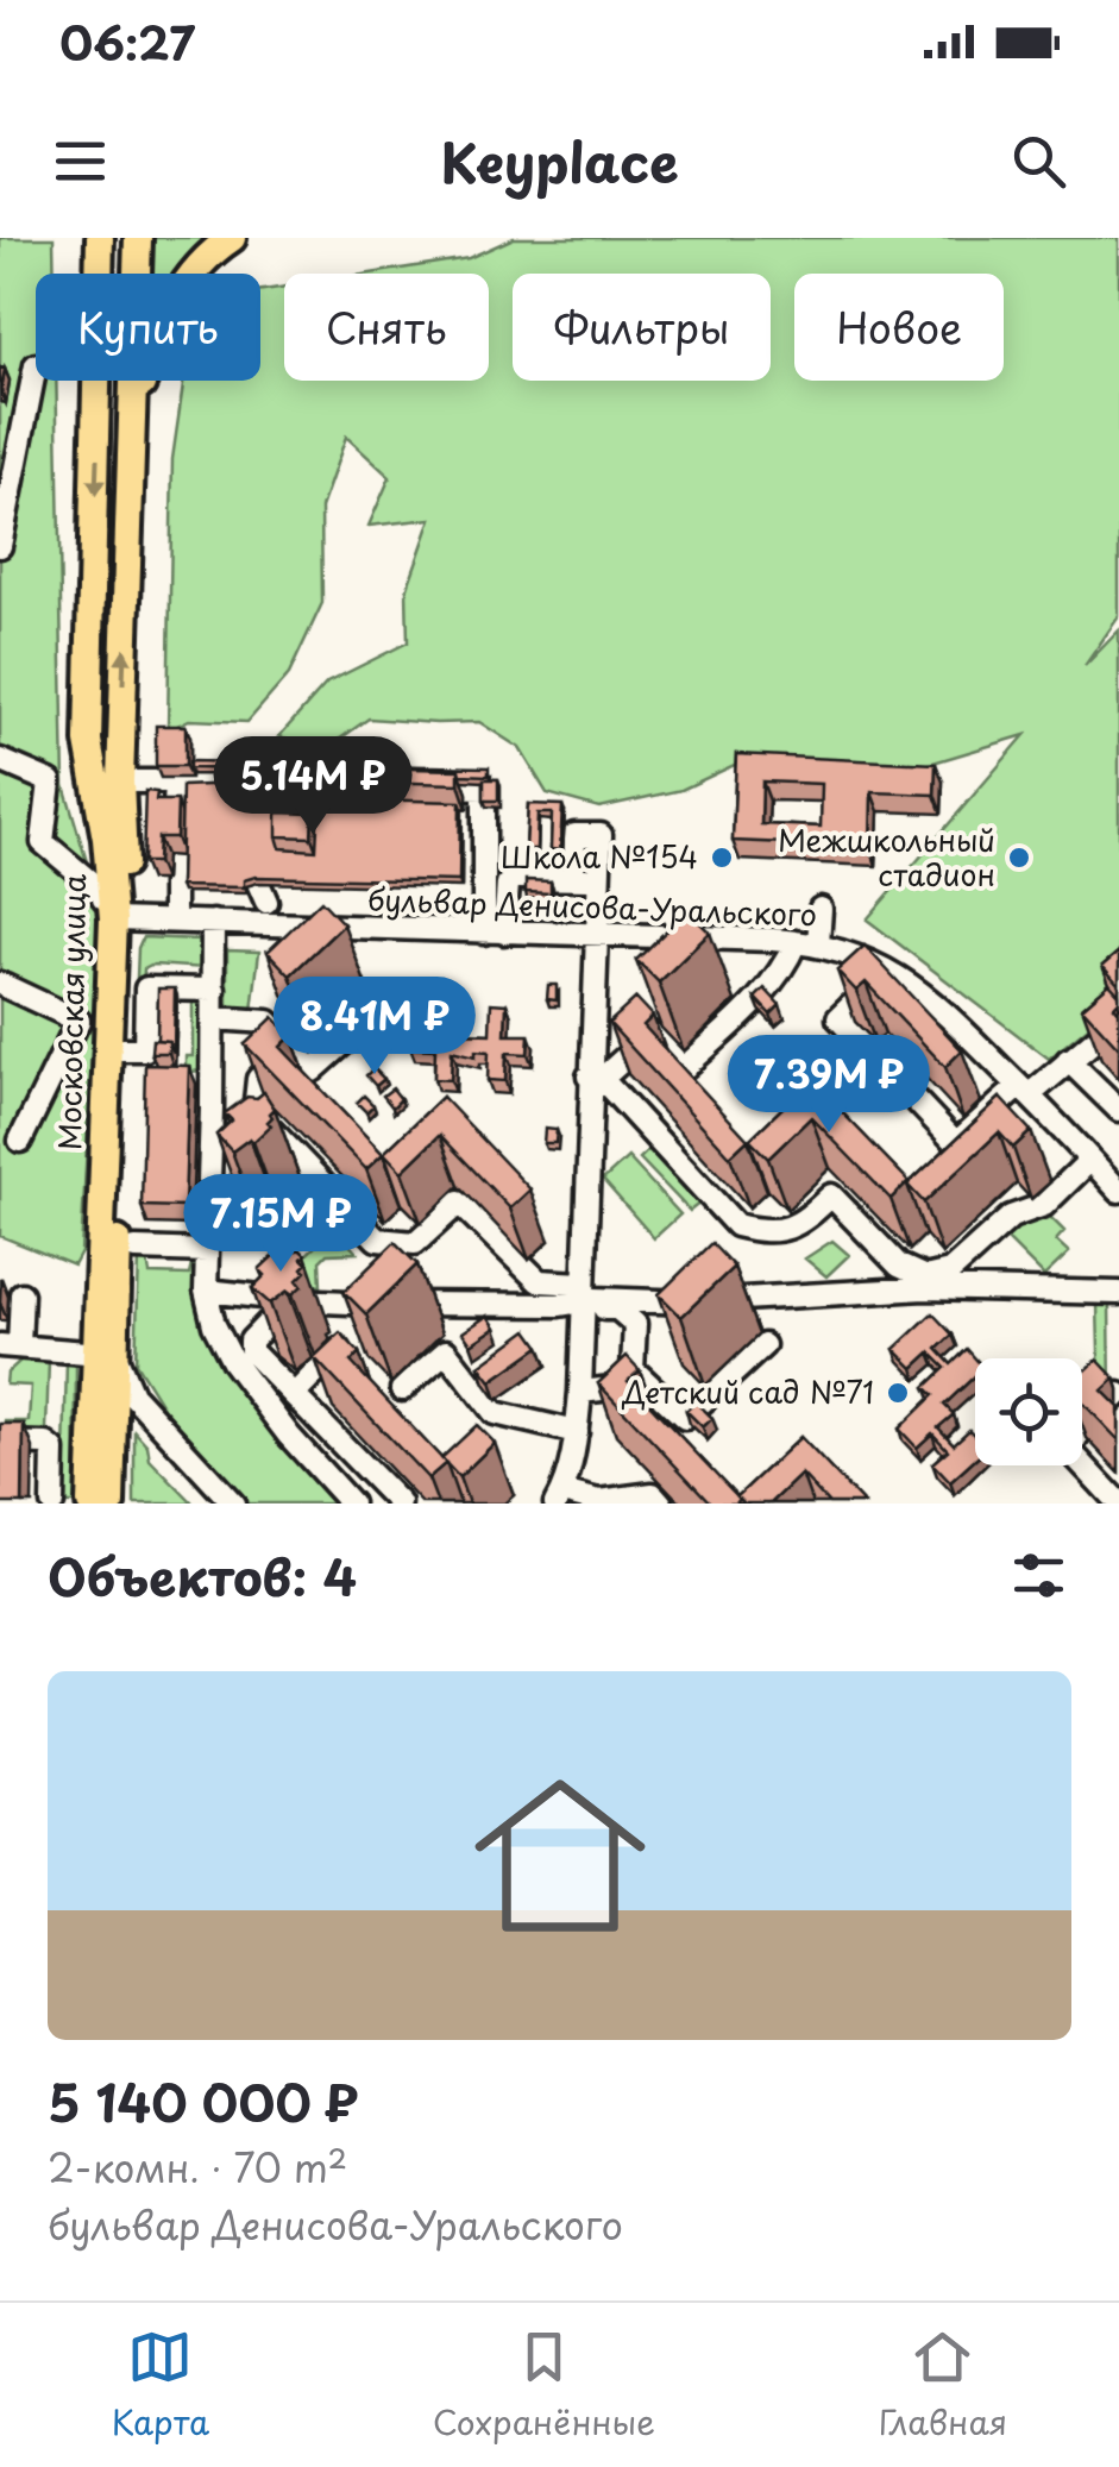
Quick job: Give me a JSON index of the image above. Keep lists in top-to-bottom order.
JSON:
{
  "streets": {
    "main road": ["Московская улица"],
    "street": ["бульвар Денисова-Уральского"]
  },
  "crossings": [
    ["бульвар Денисова-Уральского", "Московская улица"]
  ],
  "places": ["Школа №154", "Межшкольный стадион", "Детский сад №71"],
  "page": {
    "status": "06:27",
    "header": "Keyplace",
    "chip": [
      "Купить",
      "Снять",
      "Фильтры",
      "Новое"
    ],
    "price": [
      "5.14M ₽",
      "8.41M ₽",
      "7.39M ₽",
      "7.15M ₽"
    ],
    "heading": "Объектов: 4",
    "list": [
      {
        "name": "5 140 000 ₽",
        "note": "2-комн. · 70 m² · бульвар Денисова-Уральского"
      }
    ],
    "tabs": ["Карта", "Сохранённые", "Главная"]
  }
}
